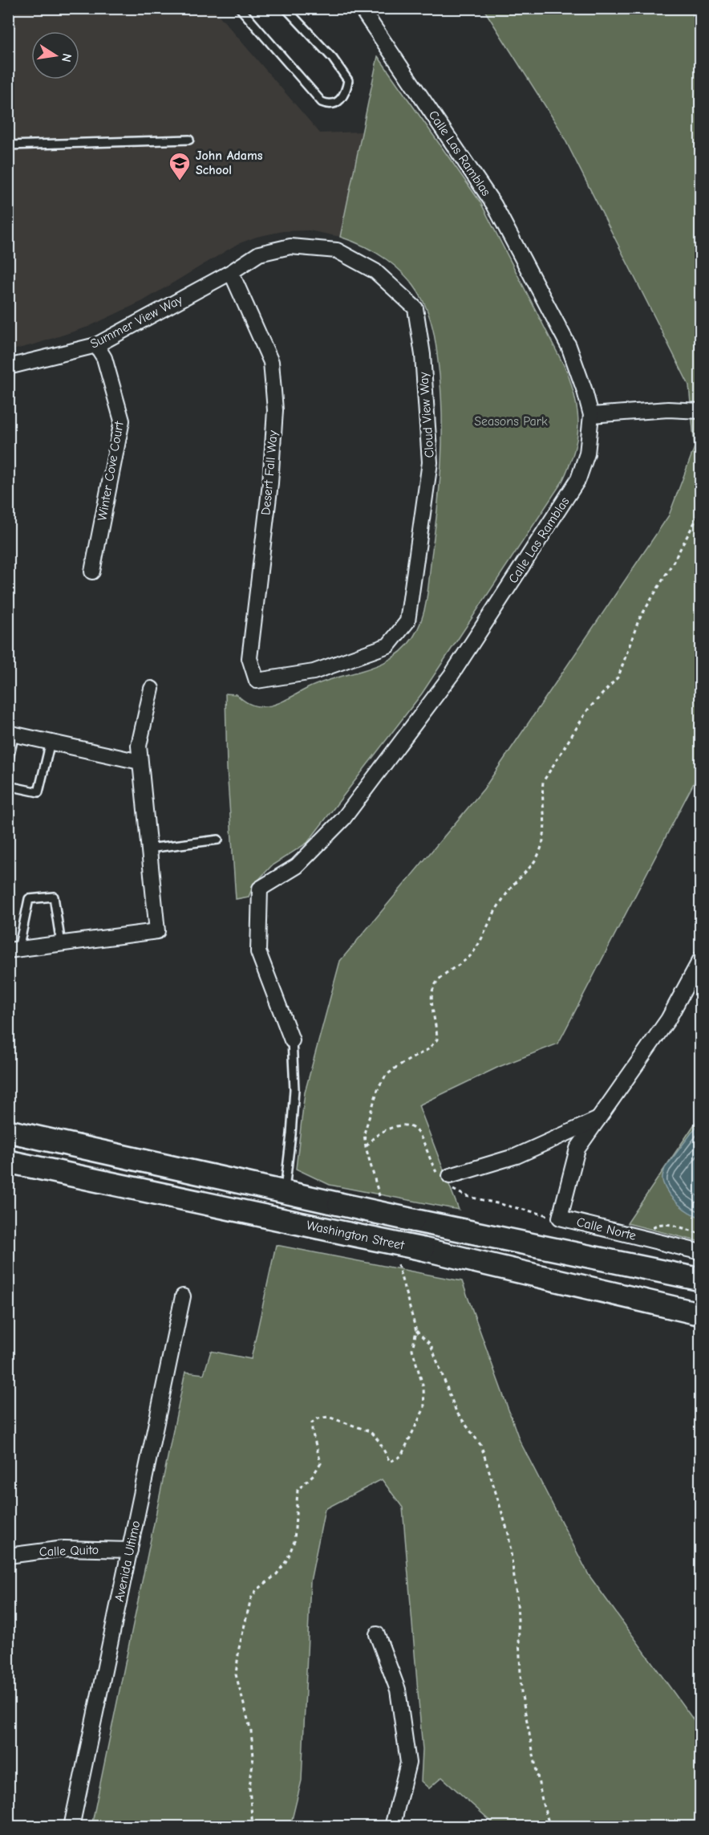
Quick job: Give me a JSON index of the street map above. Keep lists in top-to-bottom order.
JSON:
{
  "streets": {
    "main road": ["Washington Street"],
    "street": [
      "Calle Las Ramblas",
      "Summer View Way",
      "Cloud View Way",
      "Winter Cove Court",
      "Desert Fall Way",
      "Calle Norte",
      "Calle Quito",
      "Avenida Ultimo"
    ]
  },
  "crossings": [
    ["Summer View Way", "Cloud View Way"],
    ["Summer View Way", "Winter Cove Court"],
    ["Summer View Way", "Desert Fall Way"],
    ["Cloud View Way", "Desert Fall Way"],
    ["Calle Quito", "Avenida Ultimo"]
  ],
  "parks": ["Seasons Park"],
  "places": {
    "school or university": ["John Adams School"]
  },
  "north": "right"
}
